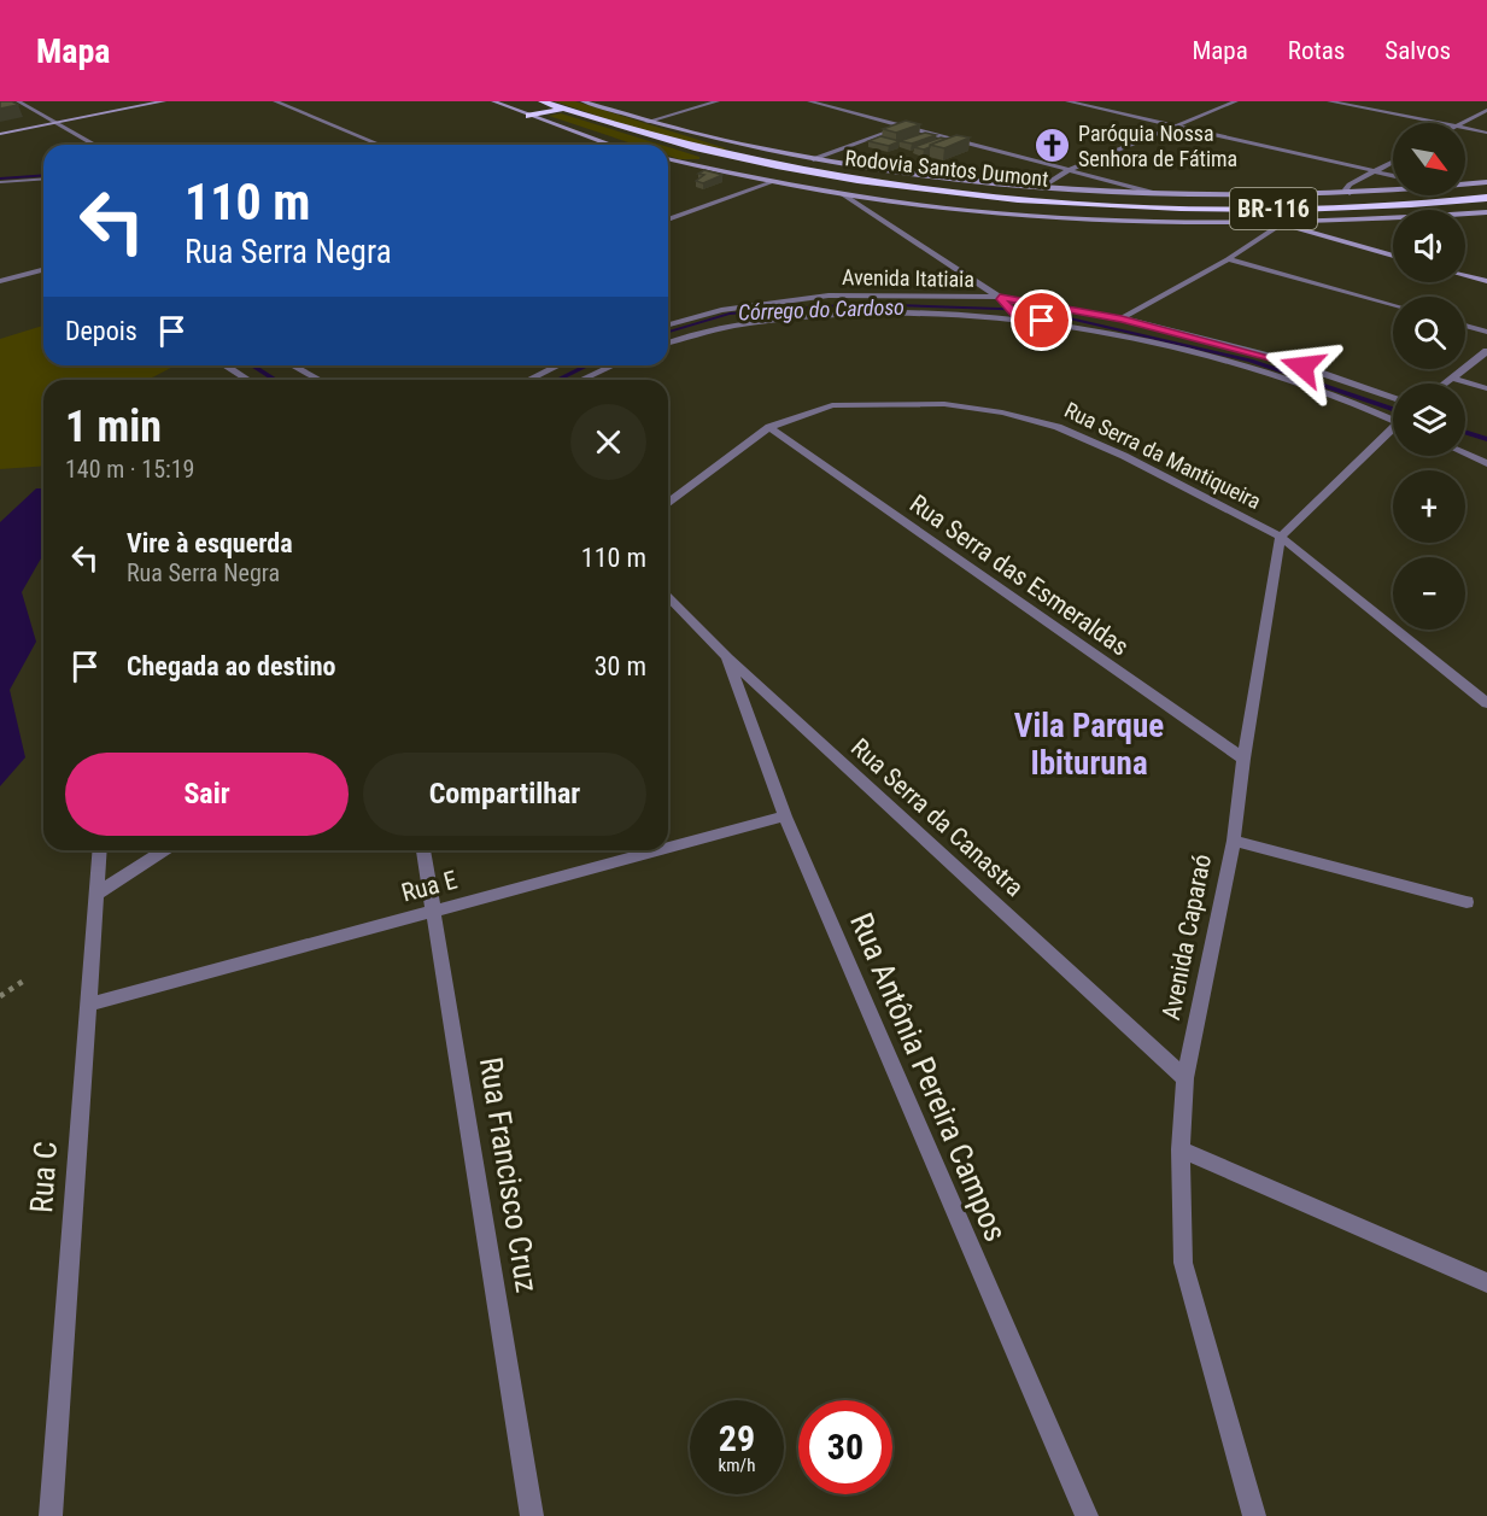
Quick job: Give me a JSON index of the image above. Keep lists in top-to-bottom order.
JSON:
{
  "streets": {
    "highway": ["Rodovia Santos Dumont", "BR-116"],
    "street": [
      "Avenida Itatiaia",
      "Rua Serra da Mantiqueira",
      "Rua Serra das Esmeraldas",
      "Rua Serra da Canastra",
      "Rua E",
      "Avenida Caparaó",
      "Rua Antônia Pereira Campos",
      "Rua Francisco Cruz",
      "Rua C"
    ]
  },
  "crossings": [
    ["Rua Serra da Mantiqueira", "Rua Serra das Esmeraldas"],
    ["Rua Serra da Mantiqueira", "Avenida Caparaó"],
    ["Rua Serra das Esmeraldas", "Avenida Caparaó"],
    ["Rua Serra da Canastra", "Avenida Caparaó"],
    ["Rua Serra da Canastra", "Rua Antônia Pereira Campos"],
    ["Rua E", "Rua Antônia Pereira Campos"],
    ["Rua E", "Rua Francisco Cruz"],
    ["Rua E", "Rua C"]
  ],
  "districts": ["Vila Parque Ibituruna"],
  "water": ["Córrego do Cardoso"],
  "places": {
    "church": ["Paróquia Nossa Senhora de Fátima"]
  },
  "north": "bottom right",
  "page": {
    "header": "Mapa",
    "nav": ["Mapa", "Rotas", "Salvos"],
    "map_buttons": ["+", "−"],
    "turn": ["110 m", "Rua Serra Negra"],
    "then": "Depois",
    "heading": ["1 min", "140 m · 15:19"],
    "list": [
      {
        "name": "Vire à esquerda",
        "note": "Rua Serra Negra",
        "value": "110 m"
      },
      {
        "name": "Chegada ao destino",
        "value": "30 m"
      }
    ],
    "buttons": ["Sair", "Compartilhar"],
    "speed": "29 km/h",
    "limit": "30"
  }
}
